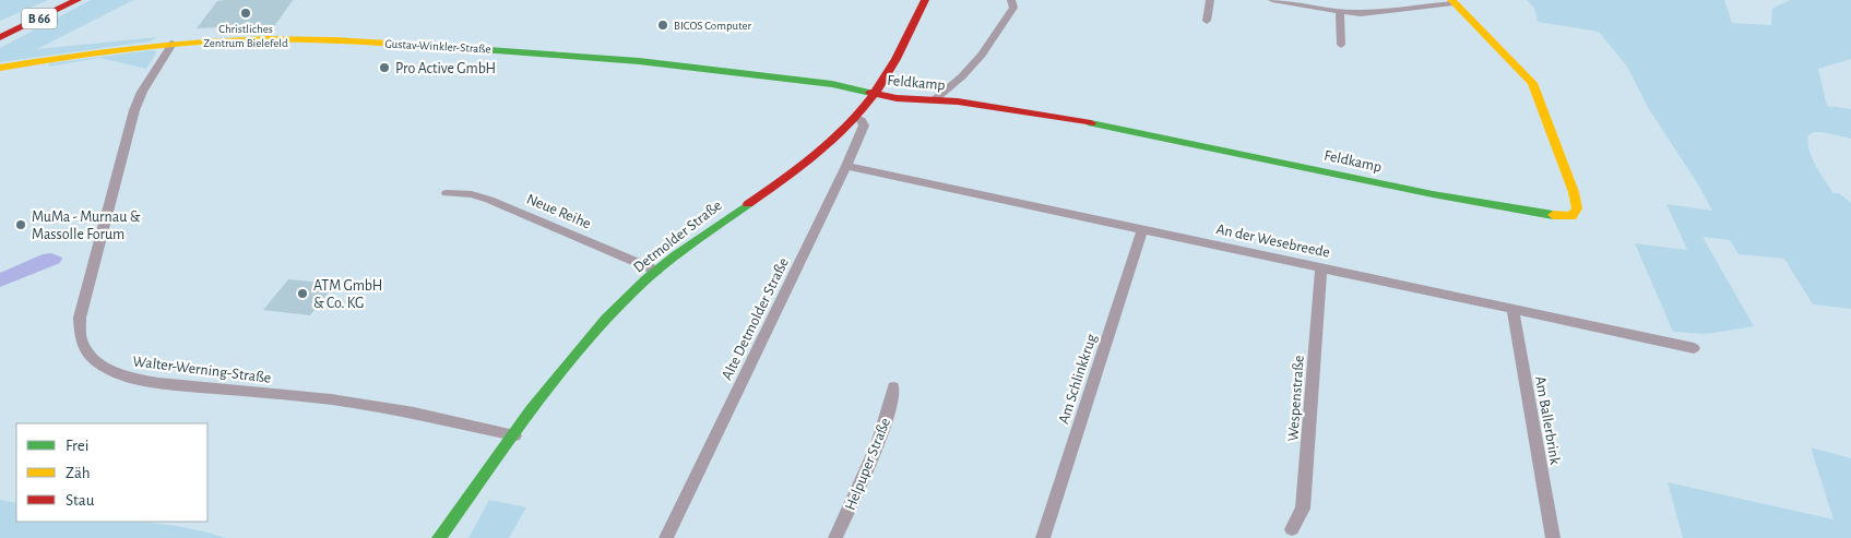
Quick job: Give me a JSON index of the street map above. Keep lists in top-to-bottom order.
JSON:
{
  "streets": {
    "main road": [
      "B 66",
      "Gustav-Winkler-Straße",
      "Feldkamp",
      "Detmolder Straße"
    ],
    "street": [
      "Neue Reihe",
      "An der Wesebreede",
      "Alte Detmolder Straße",
      "Walter-Werning-Straße",
      "Am Schlinkkrug",
      "Wespenstraße",
      "Am Ballerbrink",
      "Helpuper Straße"
    ]
  },
  "crossings": [
    ["Gustav-Winkler-Straße", "Feldkamp"],
    ["Gustav-Winkler-Straße", "Detmolder Straße"],
    ["Gustav-Winkler-Straße", "Walter-Werning-Straße"],
    ["Feldkamp", "Detmolder Straße"],
    ["Neue Reihe", "Detmolder Straße"],
    ["Detmolder Straße", "Alte Detmolder Straße"],
    ["Detmolder Straße", "Walter-Werning-Straße"],
    ["An der Wesebreede", "Alte Detmolder Straße"],
    ["An der Wesebreede", "Am Schlinkkrug"],
    ["An der Wesebreede", "Wespenstraße"],
    ["An der Wesebreede", "Am Ballerbrink"]
  ],
  "places": [
    "Christliches Zentrum Bielefeld",
    "BICOS Computer",
    "Pro Active GmbH",
    "MuMa - Murnau & Massolle Forum",
    "ATM GmbH & Co. KG"
  ],
  "legend": ["Frei", "Zäh", "Stau"]
}
